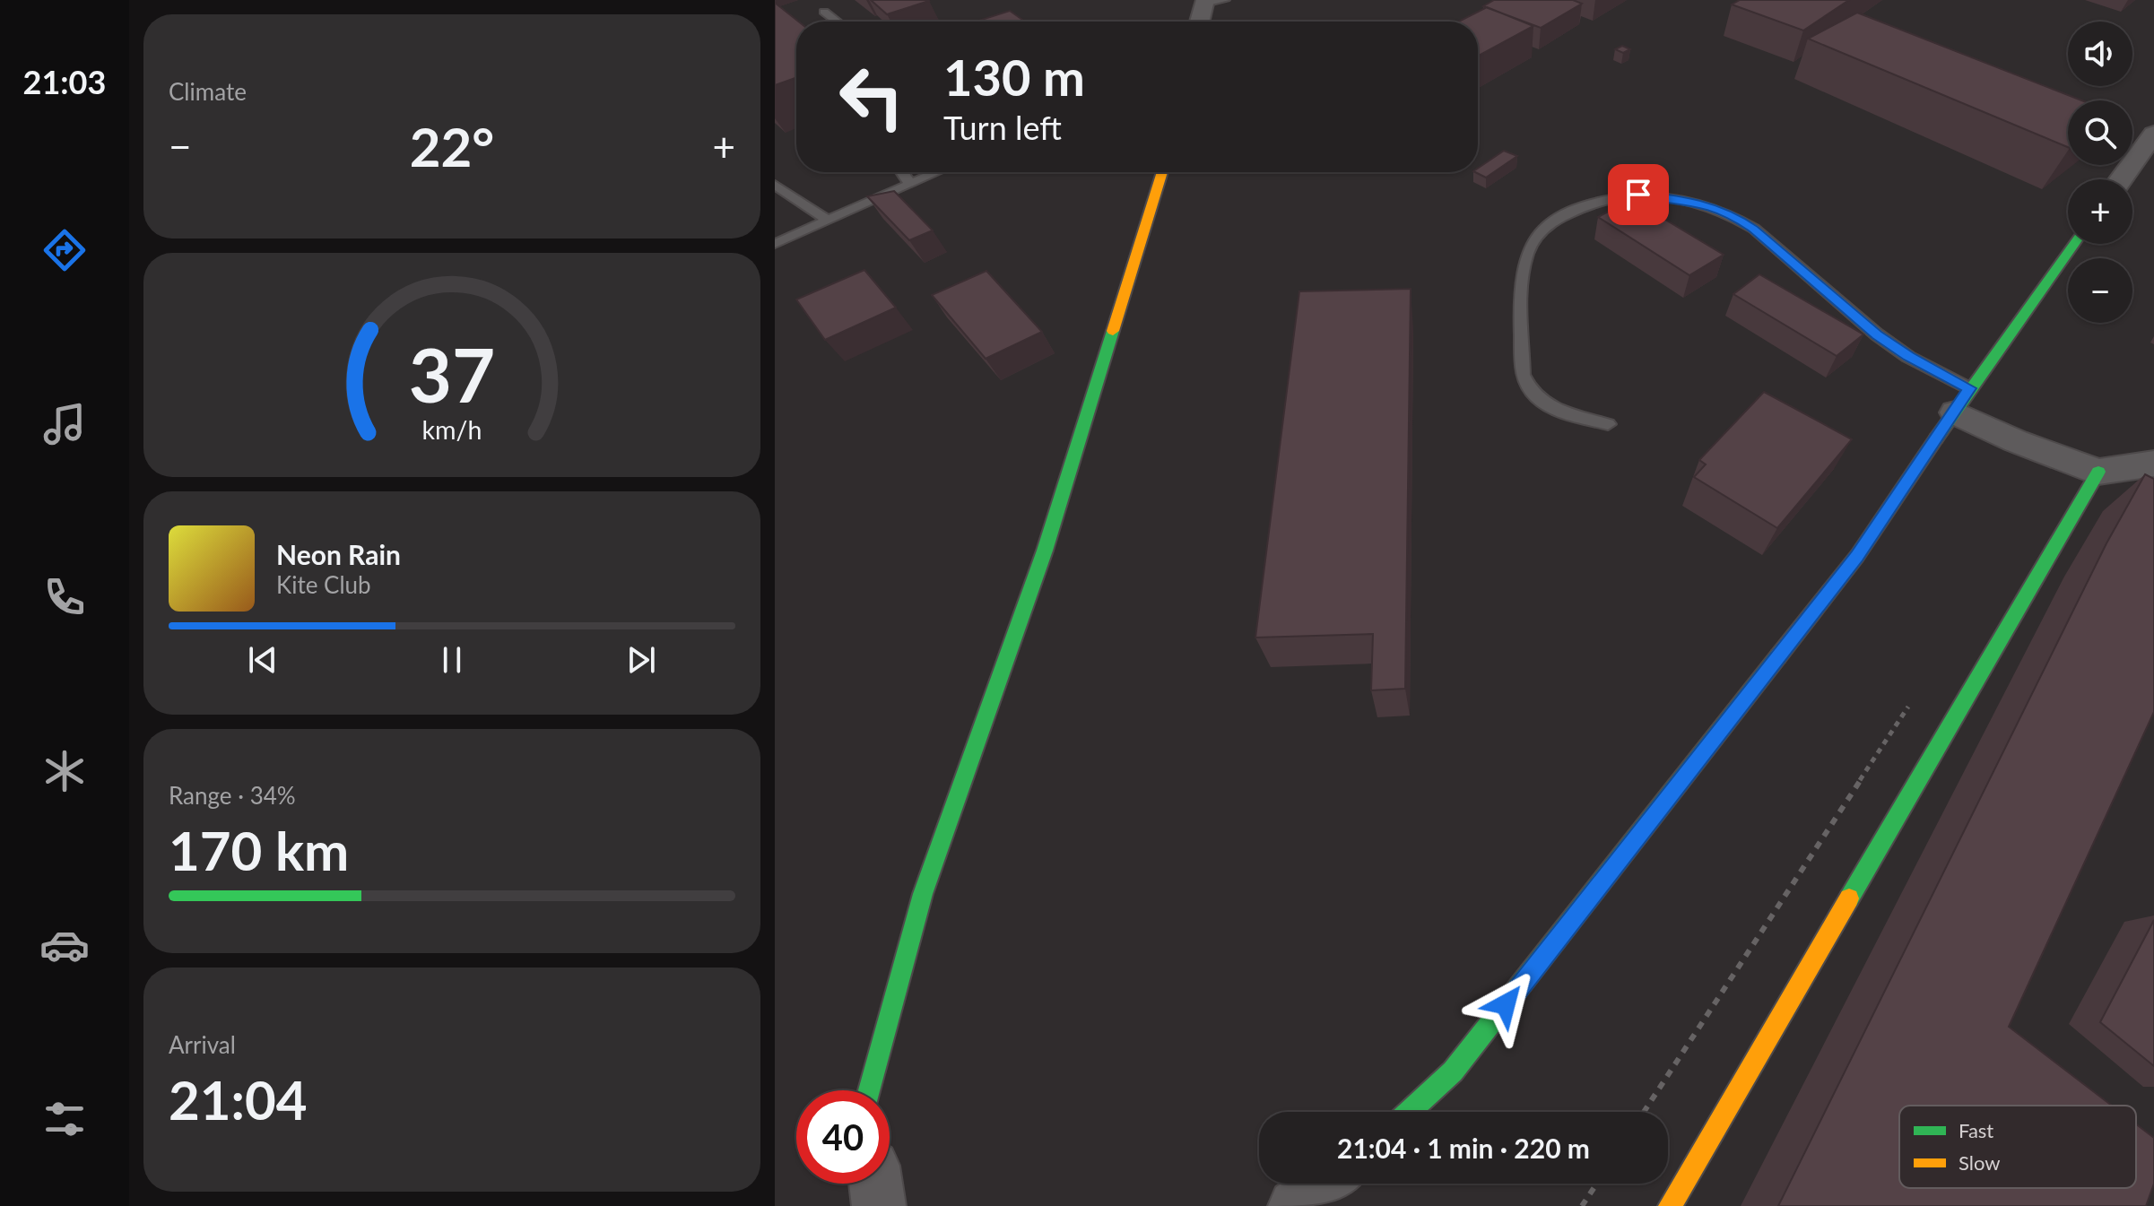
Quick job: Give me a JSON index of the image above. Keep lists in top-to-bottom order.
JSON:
{
  "legend": ["Fast", "Slow"],
  "page": {
    "tabs": "21:03",
    "tile": [
      "Climate",
      ["Range · 34%", "170 km"],
      ["Arrival", "21:04"]
    ],
    "map_buttons": ["+", "−"],
    "turn": ["130 m", "Turn left"],
    "heat": ["−", "22°", "+"],
    "song": ["Neon Rain", "Kite Club"],
    "limit": "40",
    "trip": "21:04 · 1 min · 220 m",
    "gauge": ["37", "km/h"]
  }
}
